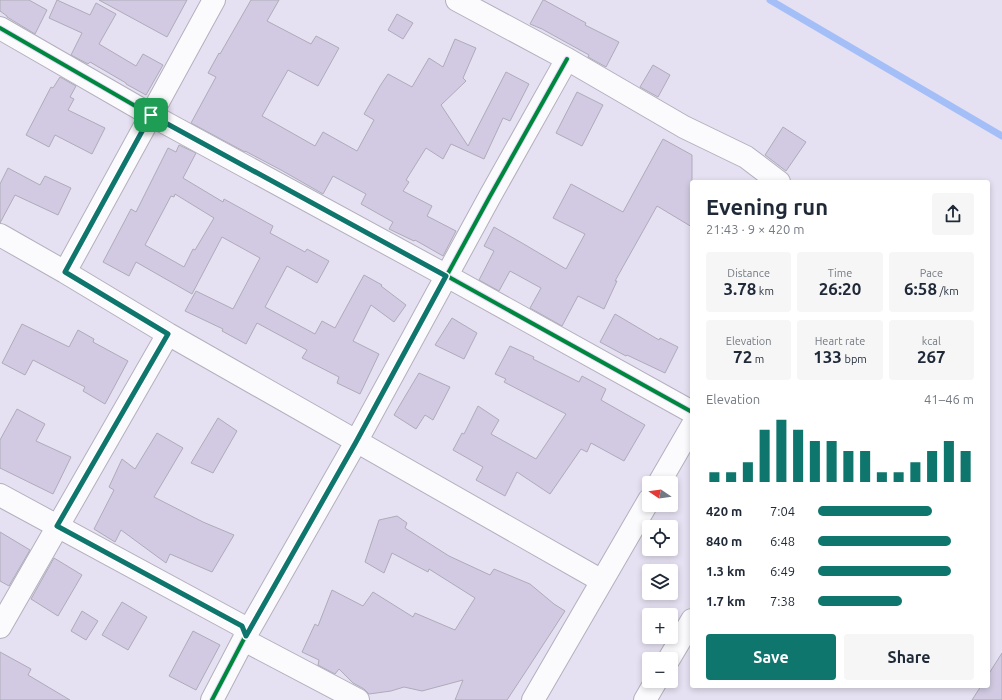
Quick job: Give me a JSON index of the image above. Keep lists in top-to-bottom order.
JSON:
{
  "north": "left",
  "page": {
    "heading": ["Evening run", "21:43 · 9 × 420 m"],
    "stats": [
      ["Distance", "3.78 km"],
      ["Time", "26:20"],
      ["Pace", "6:58 /km"],
      ["Elevation", "72 m"],
      ["Heart rate", "133 bpm"],
      ["kcal", "267"]
    ],
    "chart": ["Elevation", "41–46 m"],
    "map_buttons": ["+", "−"],
    "list": [
      {
        "name": "420 m",
        "note": "7:04"
      },
      {
        "name": "840 m",
        "note": "6:48"
      },
      {
        "name": "1.3 km",
        "note": "6:49"
      },
      {
        "name": "1.7 km",
        "note": "7:38"
      }
    ],
    "buttons": ["Save", "Share"]
  }
}
